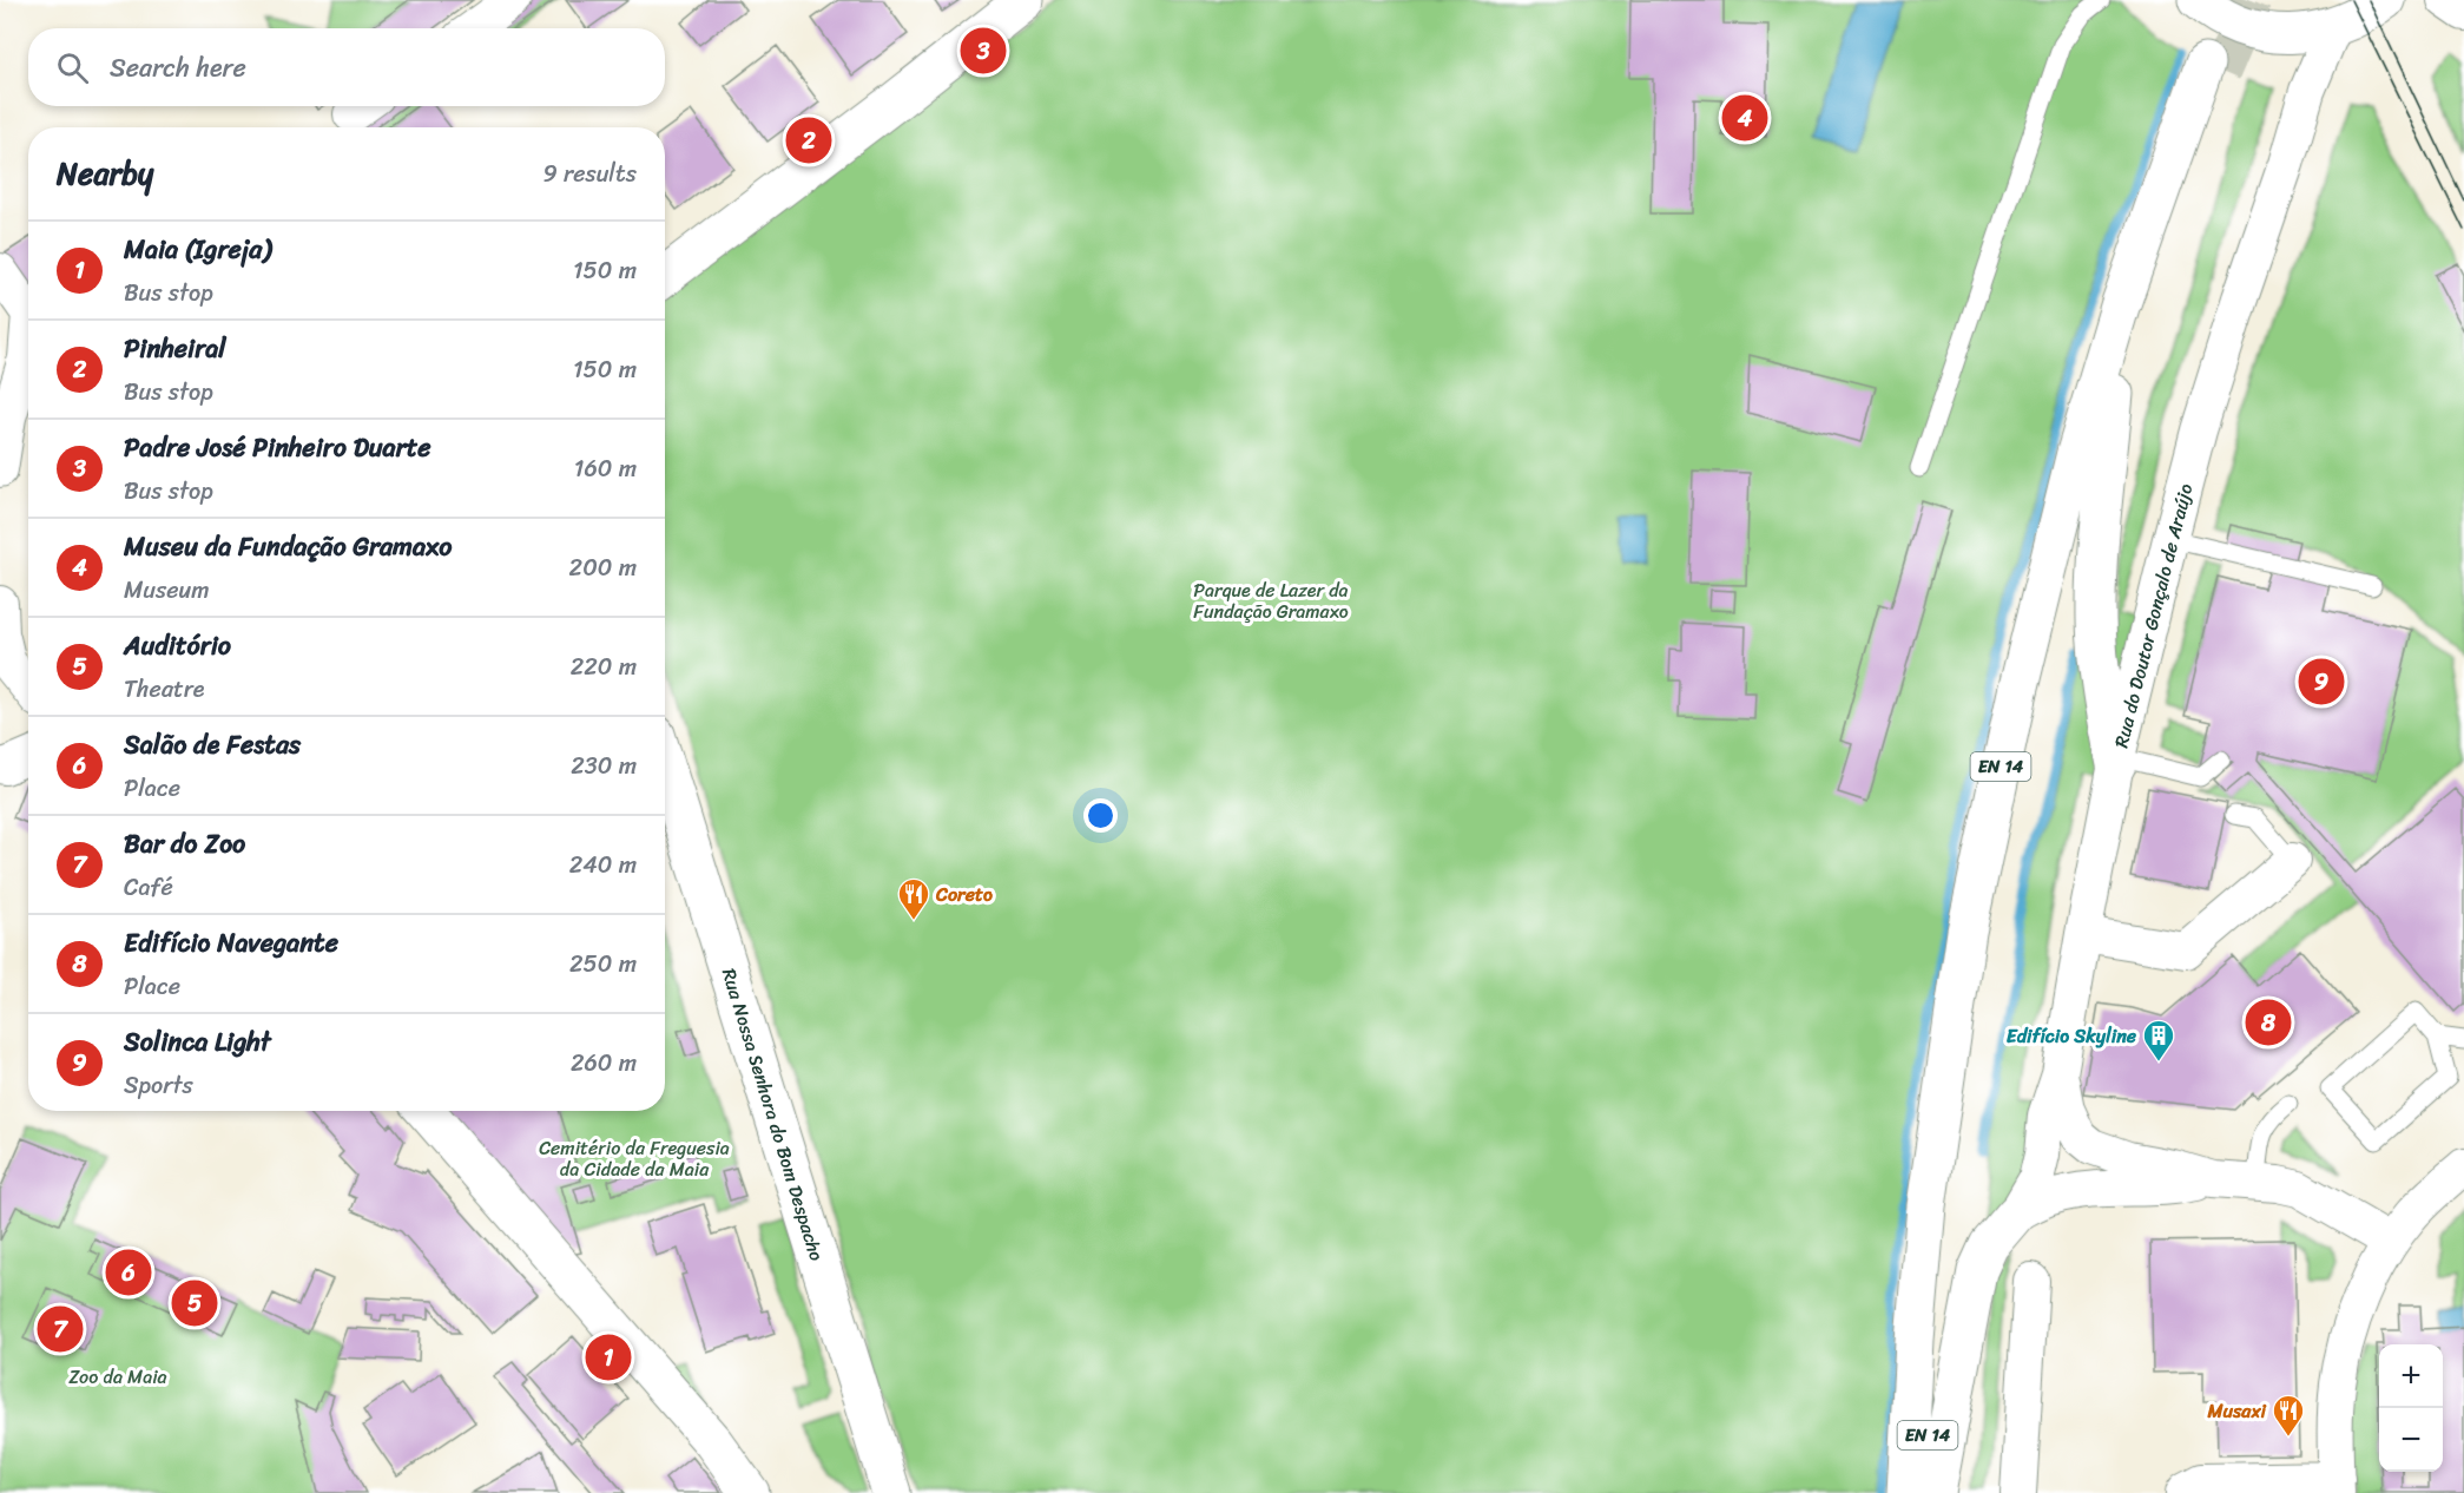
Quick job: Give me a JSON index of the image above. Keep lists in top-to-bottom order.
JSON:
{
  "streets": {
    "main road": ["EN 14", "Rua Nossa Senhora do Bom Despacho"],
    "street": ["Rua do Doutor Gonçalo de Araújo"]
  },
  "parks": ["Parque de Lazer da Fundação Gramaxo", "Cemitério da Freguesia da Cidade da Maia", "Zoo da Maia"],
  "places": {
    "restaurant": ["Coreto", "Musaxi"],
    "building": ["Edifício Skyline"]
  },
  "page": {
    "pins": [
      "3",
      "4",
      "2",
      "9",
      "8",
      "6",
      "5",
      "7",
      "1"
    ],
    "search": "Search here",
    "heading": ["Nearby", "9 results"],
    "list": [
      {
        "mark": "1",
        "name": "Maia (Igreja)",
        "note": "Bus stop",
        "value": "150 m"
      },
      {
        "mark": "2",
        "name": "Pinheiral",
        "note": "Bus stop",
        "value": "150 m"
      },
      {
        "mark": "3",
        "name": "Padre José Pinheiro Duarte",
        "note": "Bus stop",
        "value": "160 m"
      },
      {
        "mark": "4",
        "name": "Museu da Fundação Gramaxo",
        "note": "Museum",
        "value": "200 m"
      },
      {
        "mark": "5",
        "name": "Auditório",
        "note": "Theatre",
        "value": "220 m"
      },
      {
        "mark": "6",
        "name": "Salão de Festas",
        "note": "Place",
        "value": "230 m"
      },
      {
        "mark": "7",
        "name": "Bar do Zoo",
        "note": "Café",
        "value": "240 m"
      },
      {
        "mark": "8",
        "name": "Edifício Navegante",
        "note": "Place",
        "value": "250 m"
      },
      {
        "mark": "9",
        "name": "Solinca Light",
        "note": "Sports",
        "value": "260 m"
      }
    ],
    "map_buttons": ["+", "−"]
  }
}
